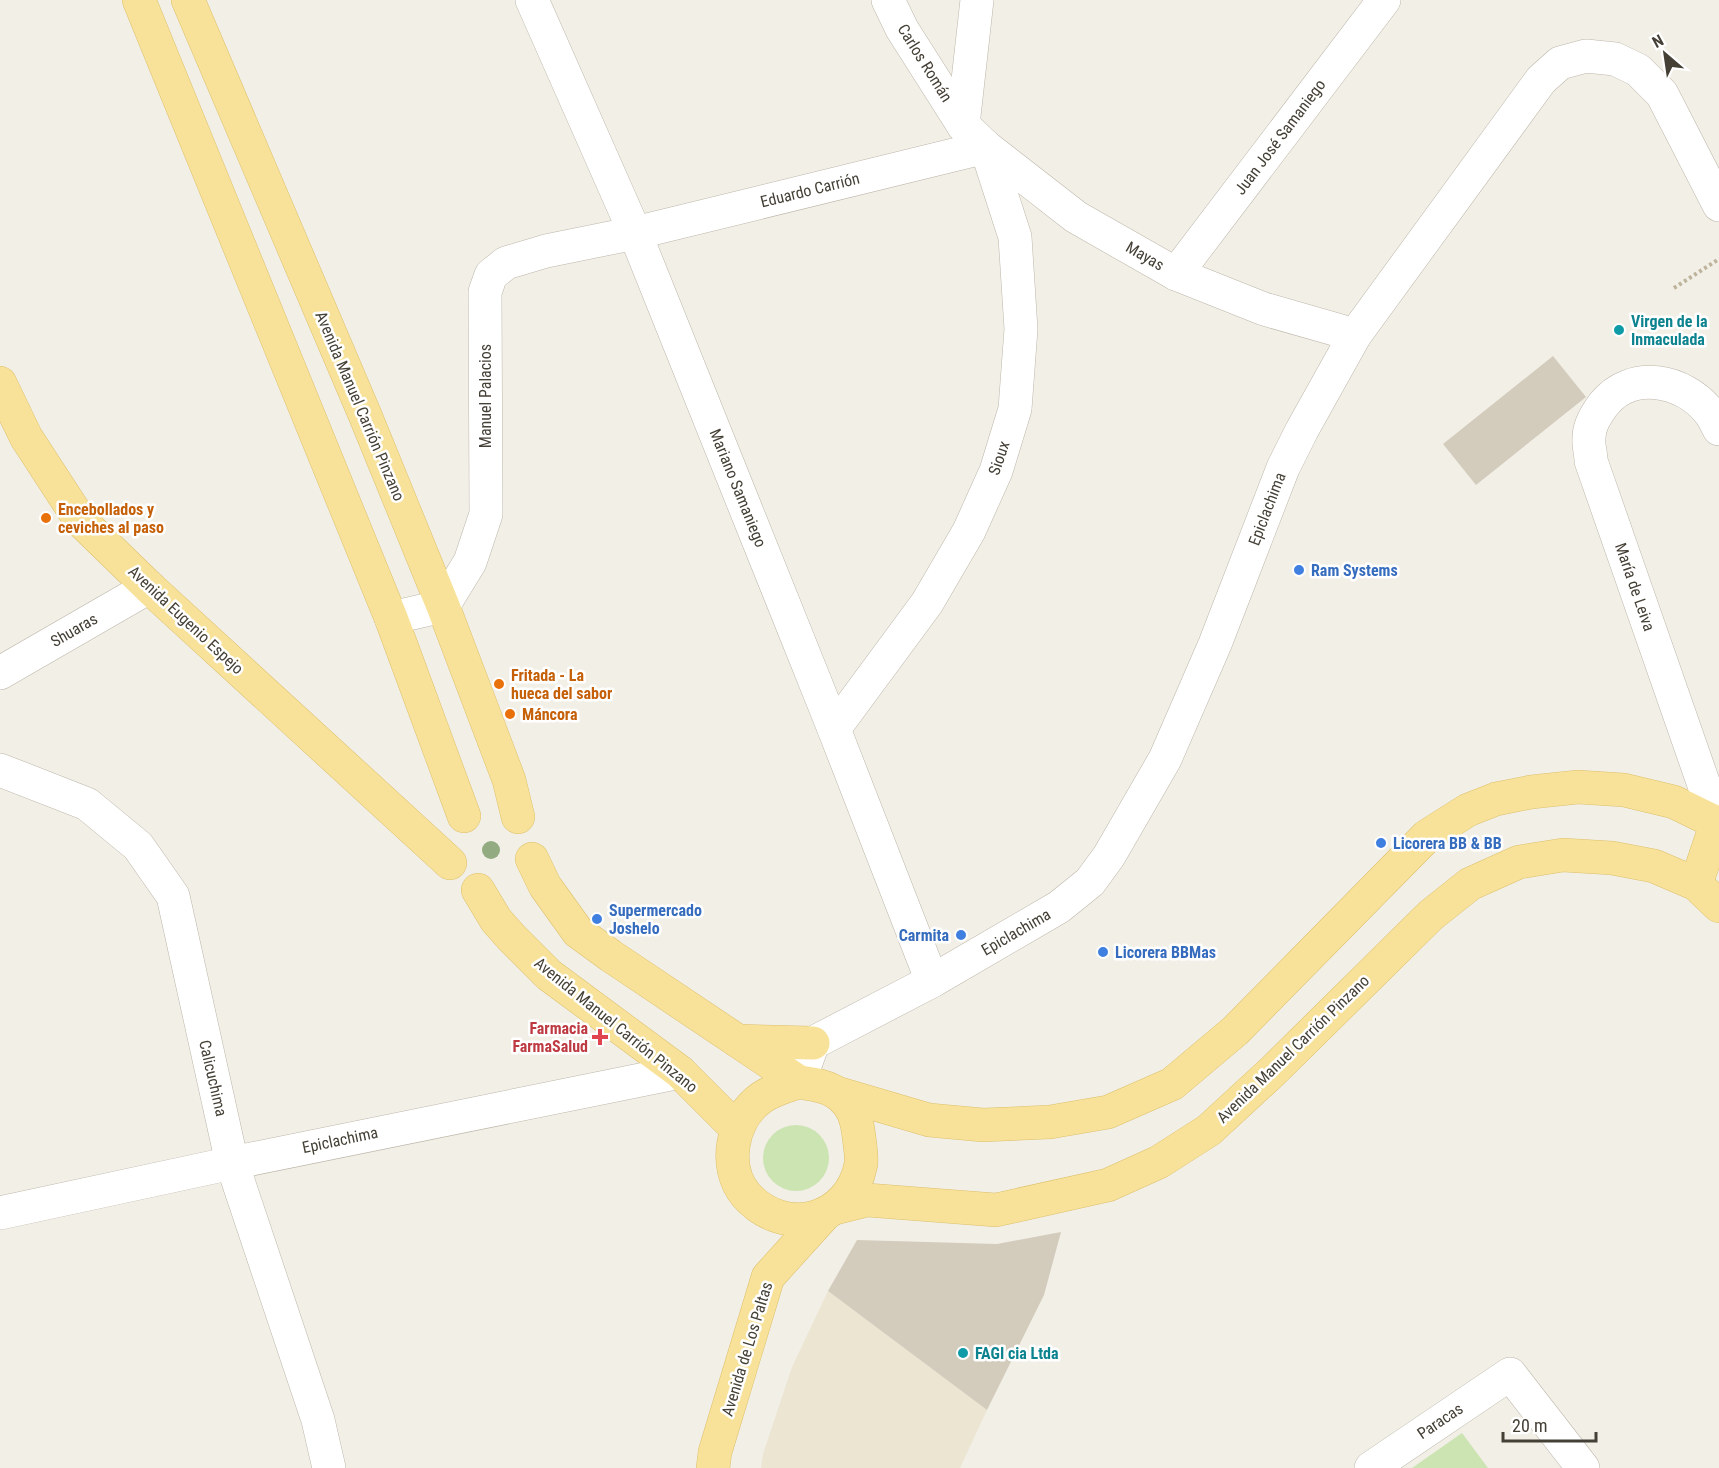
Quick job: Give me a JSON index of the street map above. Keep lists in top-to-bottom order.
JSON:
{
  "streets": {
    "main road": ["Avenida Manuel Carrión Pinzano", "Avenida Eugenio Espejo", "Avenida de Los Paltas"],
    "street": [
      "Carlos Román",
      "Juan José Samaniego",
      "Eduardo Carrión",
      "Mayas",
      "Manuel Palacios",
      "Sioux",
      "Mariano Samaniego",
      "Epiclachima",
      "María de Leiva",
      "Shuaras",
      "Calicuchima",
      "Paracas"
    ]
  },
  "crossings": [
    ["Carlos Román", "Eduardo Carrión"],
    ["Carlos Román", "Mayas"],
    ["Carlos Román", "Sioux"],
    ["Juan José Samaniego", "Mayas"],
    ["Eduardo Carrión", "Mayas"],
    ["Eduardo Carrión", "Manuel Palacios"],
    ["Eduardo Carrión", "Sioux"],
    ["Eduardo Carrión", "Mariano Samaniego"],
    ["Mayas", "Sioux"],
    ["Mayas", "Epiclachima"],
    ["Manuel Palacios", "Avenida Manuel Carrión Pinzano"],
    ["Manuel Palacios", "Mariano Samaniego"],
    ["Avenida Manuel Carrión Pinzano", "Epiclachima"],
    ["Avenida Manuel Carrión Pinzano", "Avenida Eugenio Espejo"],
    ["Avenida Manuel Carrión Pinzano", "Avenida de Los Paltas"],
    ["Sioux", "Mariano Samaniego"],
    ["Mariano Samaniego", "Epiclachima"],
    ["Epiclachima", "Calicuchima"],
    ["Avenida Eugenio Espejo", "Shuaras"]
  ],
  "places": {
    "other": [
      "Virgen de la Inmaculada",
      "Encebollados y ceviches al paso",
      "Ram Systems",
      "Fritada - La hueca del sabor",
      "Máncora",
      "Licorera BB & BB",
      "Supermercado Joshelo",
      "Carmita",
      "Licorera BBMas",
      "FAGI cia Ltda"
    ],
    "health": ["Farmacia FarmaSalud"]
  },
  "scale_bar": "20 m",
  "north": "top left"
}
